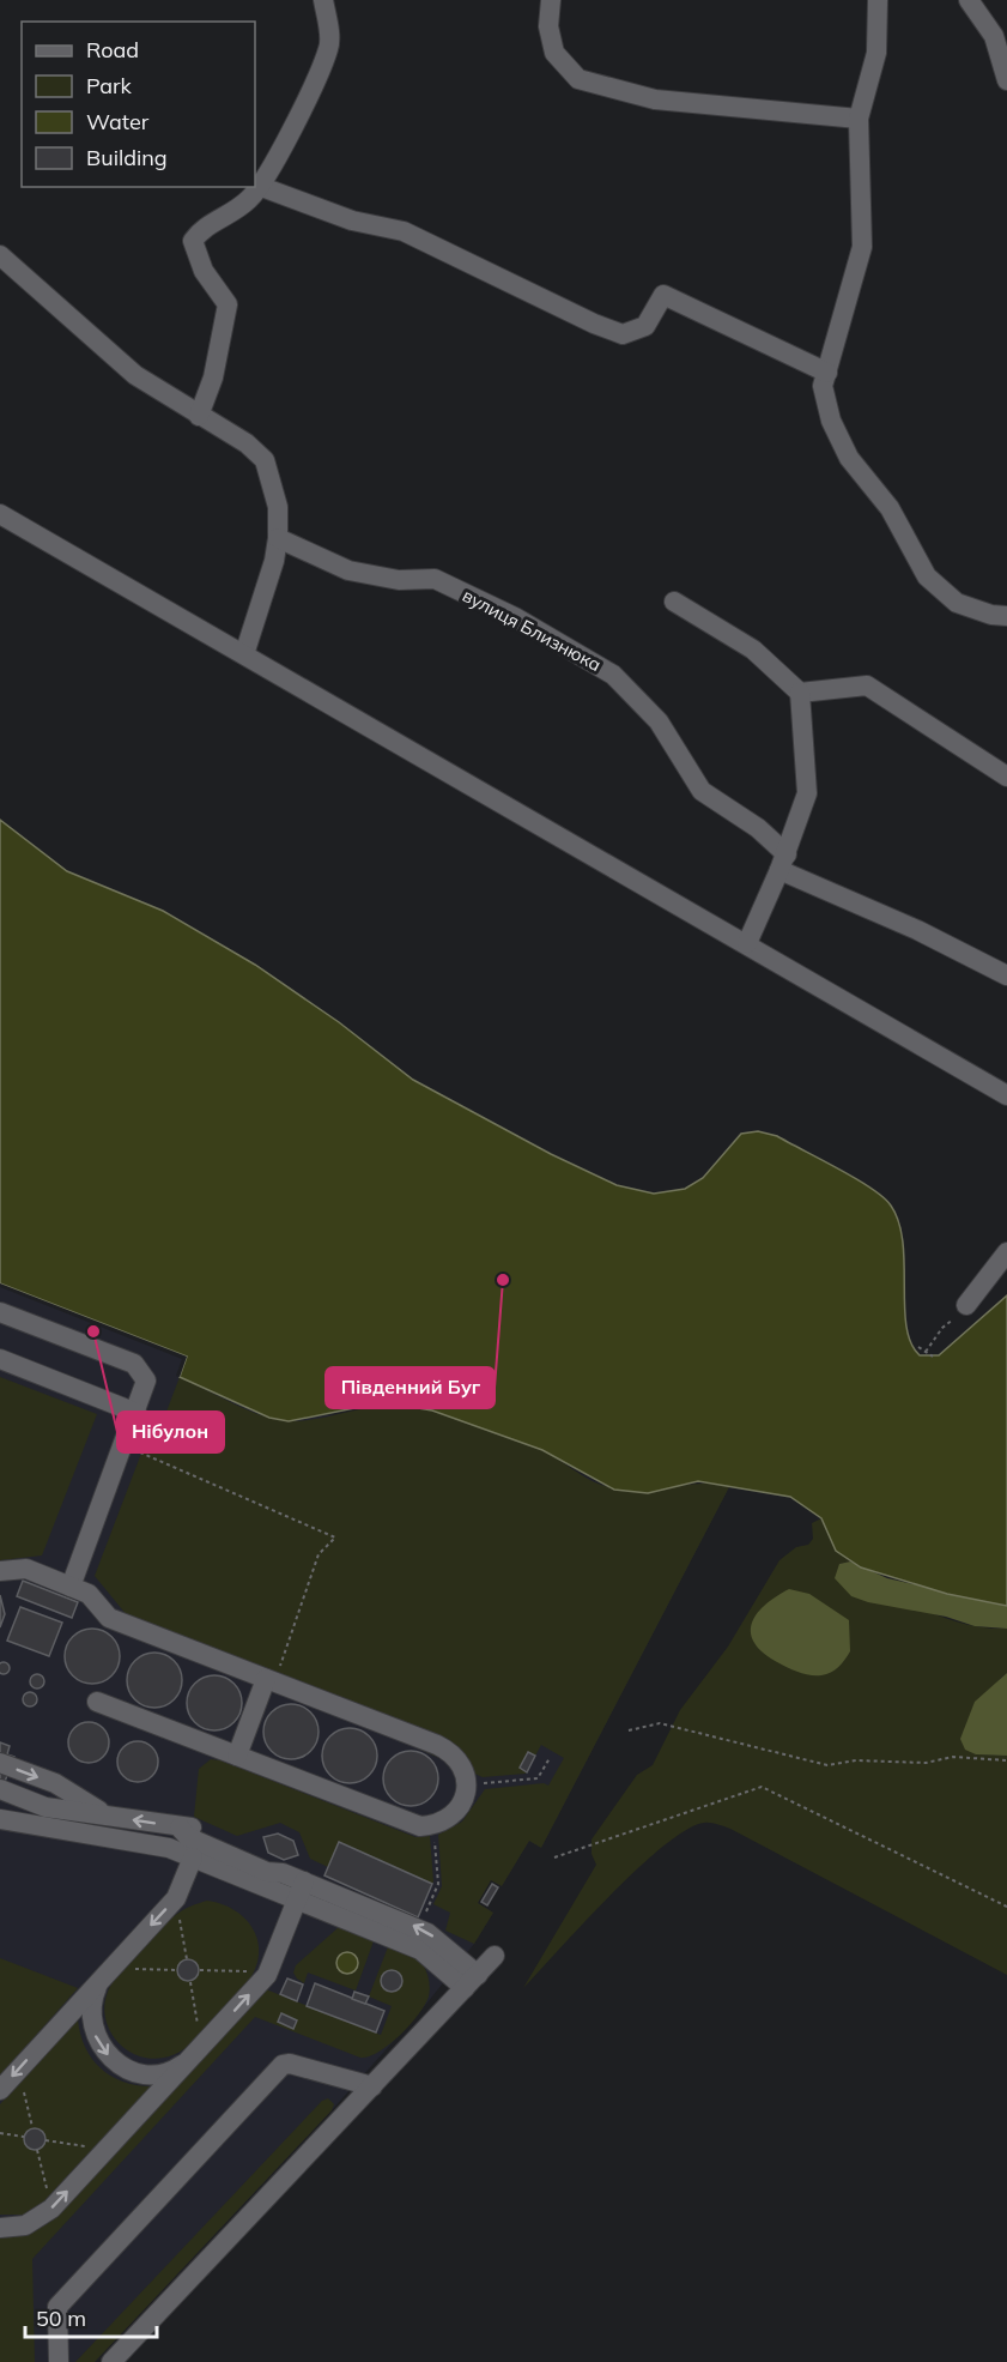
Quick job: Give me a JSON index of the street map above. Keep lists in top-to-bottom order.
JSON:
{
  "streets": {
    "street": ["вулиця Близнюка"]
  },
  "places": ["Південний Буг", "Нібулон"],
  "legend": [
    "Road",
    "Park",
    "Water",
    "Building"
  ],
  "scale_bar": "50 m"
}
